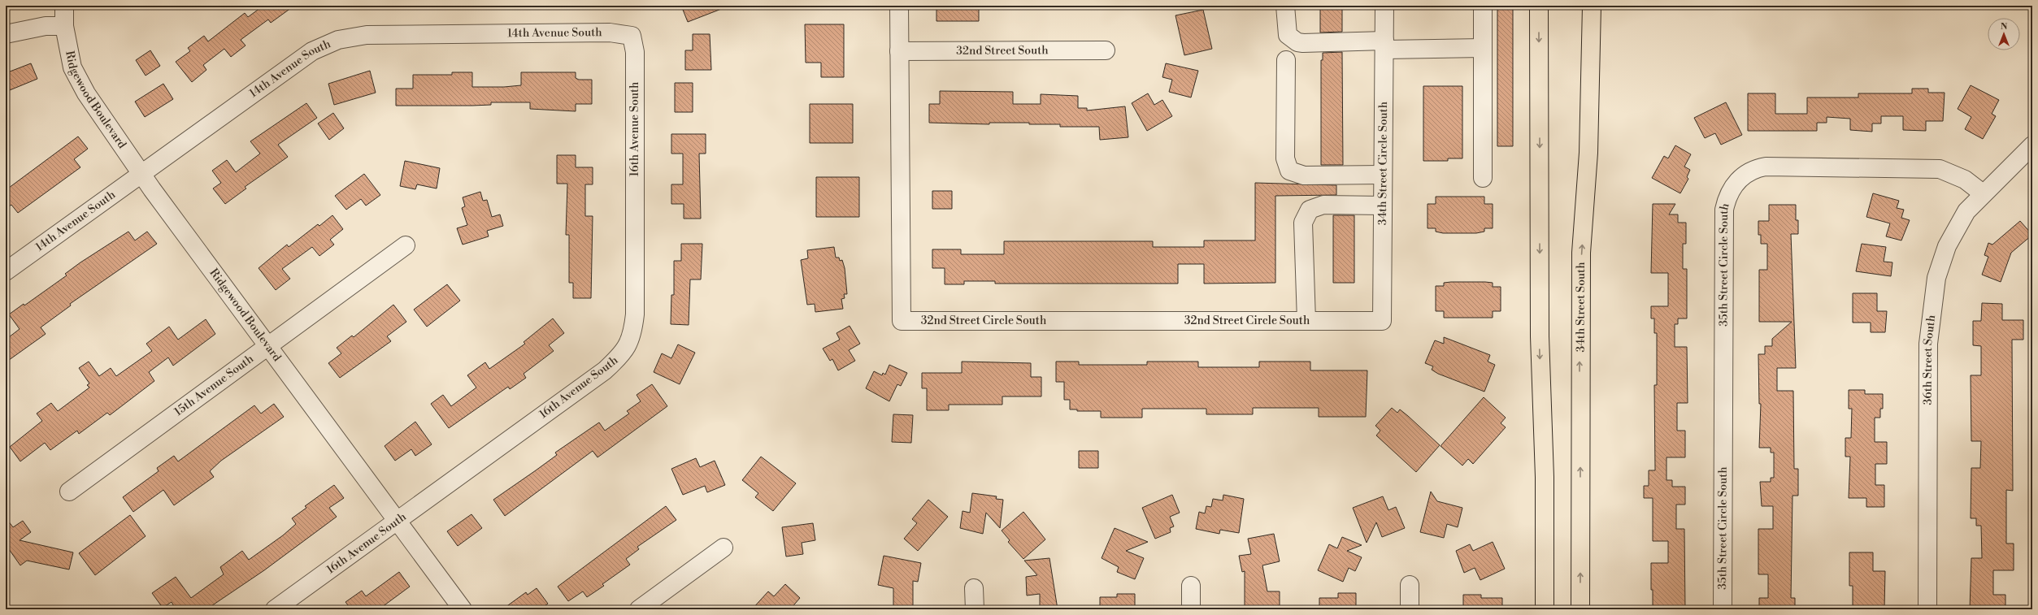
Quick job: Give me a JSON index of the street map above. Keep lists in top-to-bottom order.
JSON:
{
  "streets": {
    "main road": ["34th Street South"],
    "street": [
      "14th Avenue South",
      "32nd Street South",
      "Ridgewood Boulevard",
      "16th Avenue South",
      "34th Street Circle South",
      "35th Street Circle South",
      "32nd Street Circle South",
      "36th Street South",
      "15th Avenue South"
    ]
  },
  "crossings": [
    ["14th Avenue South", "Ridgewood Boulevard"],
    ["14th Avenue South", "16th Avenue South"],
    ["32nd Street South", "32nd Street Circle South"],
    ["Ridgewood Boulevard", "16th Avenue South"],
    ["Ridgewood Boulevard", "15th Avenue South"],
    ["34th Street Circle South", "32nd Street Circle South"],
    ["35th Street Circle South", "36th Street South"]
  ],
  "north": "top"
}
